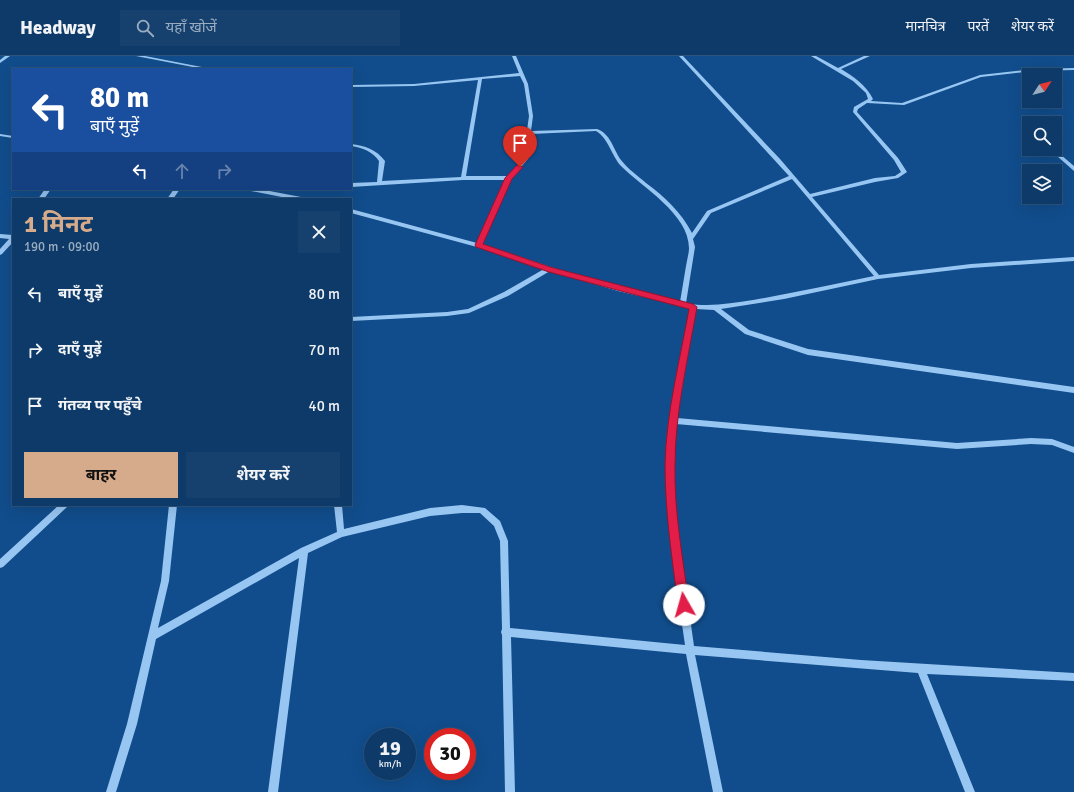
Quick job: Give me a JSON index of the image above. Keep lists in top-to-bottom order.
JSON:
{
  "north": "top right",
  "page": {
    "header": "Headway",
    "search": "यहाँ खोजें",
    "nav": ["मानचित्र", "परतें", "शेयर करें"],
    "turn": ["80 m", "बाएँ मुड़ें"],
    "heading": ["1 मिनट", "190 m · 09:00"],
    "list": [
      {
        "name": "बाएँ मुड़ें",
        "value": "80 m"
      },
      {
        "name": "दाएँ मुड़ें",
        "value": "70 m"
      },
      {
        "name": "गंतव्य पर पहुँचे",
        "value": "40 m"
      }
    ],
    "buttons": ["बाहर", "शेयर करें"],
    "speed": "19 km/h",
    "limit": "30"
  }
}
